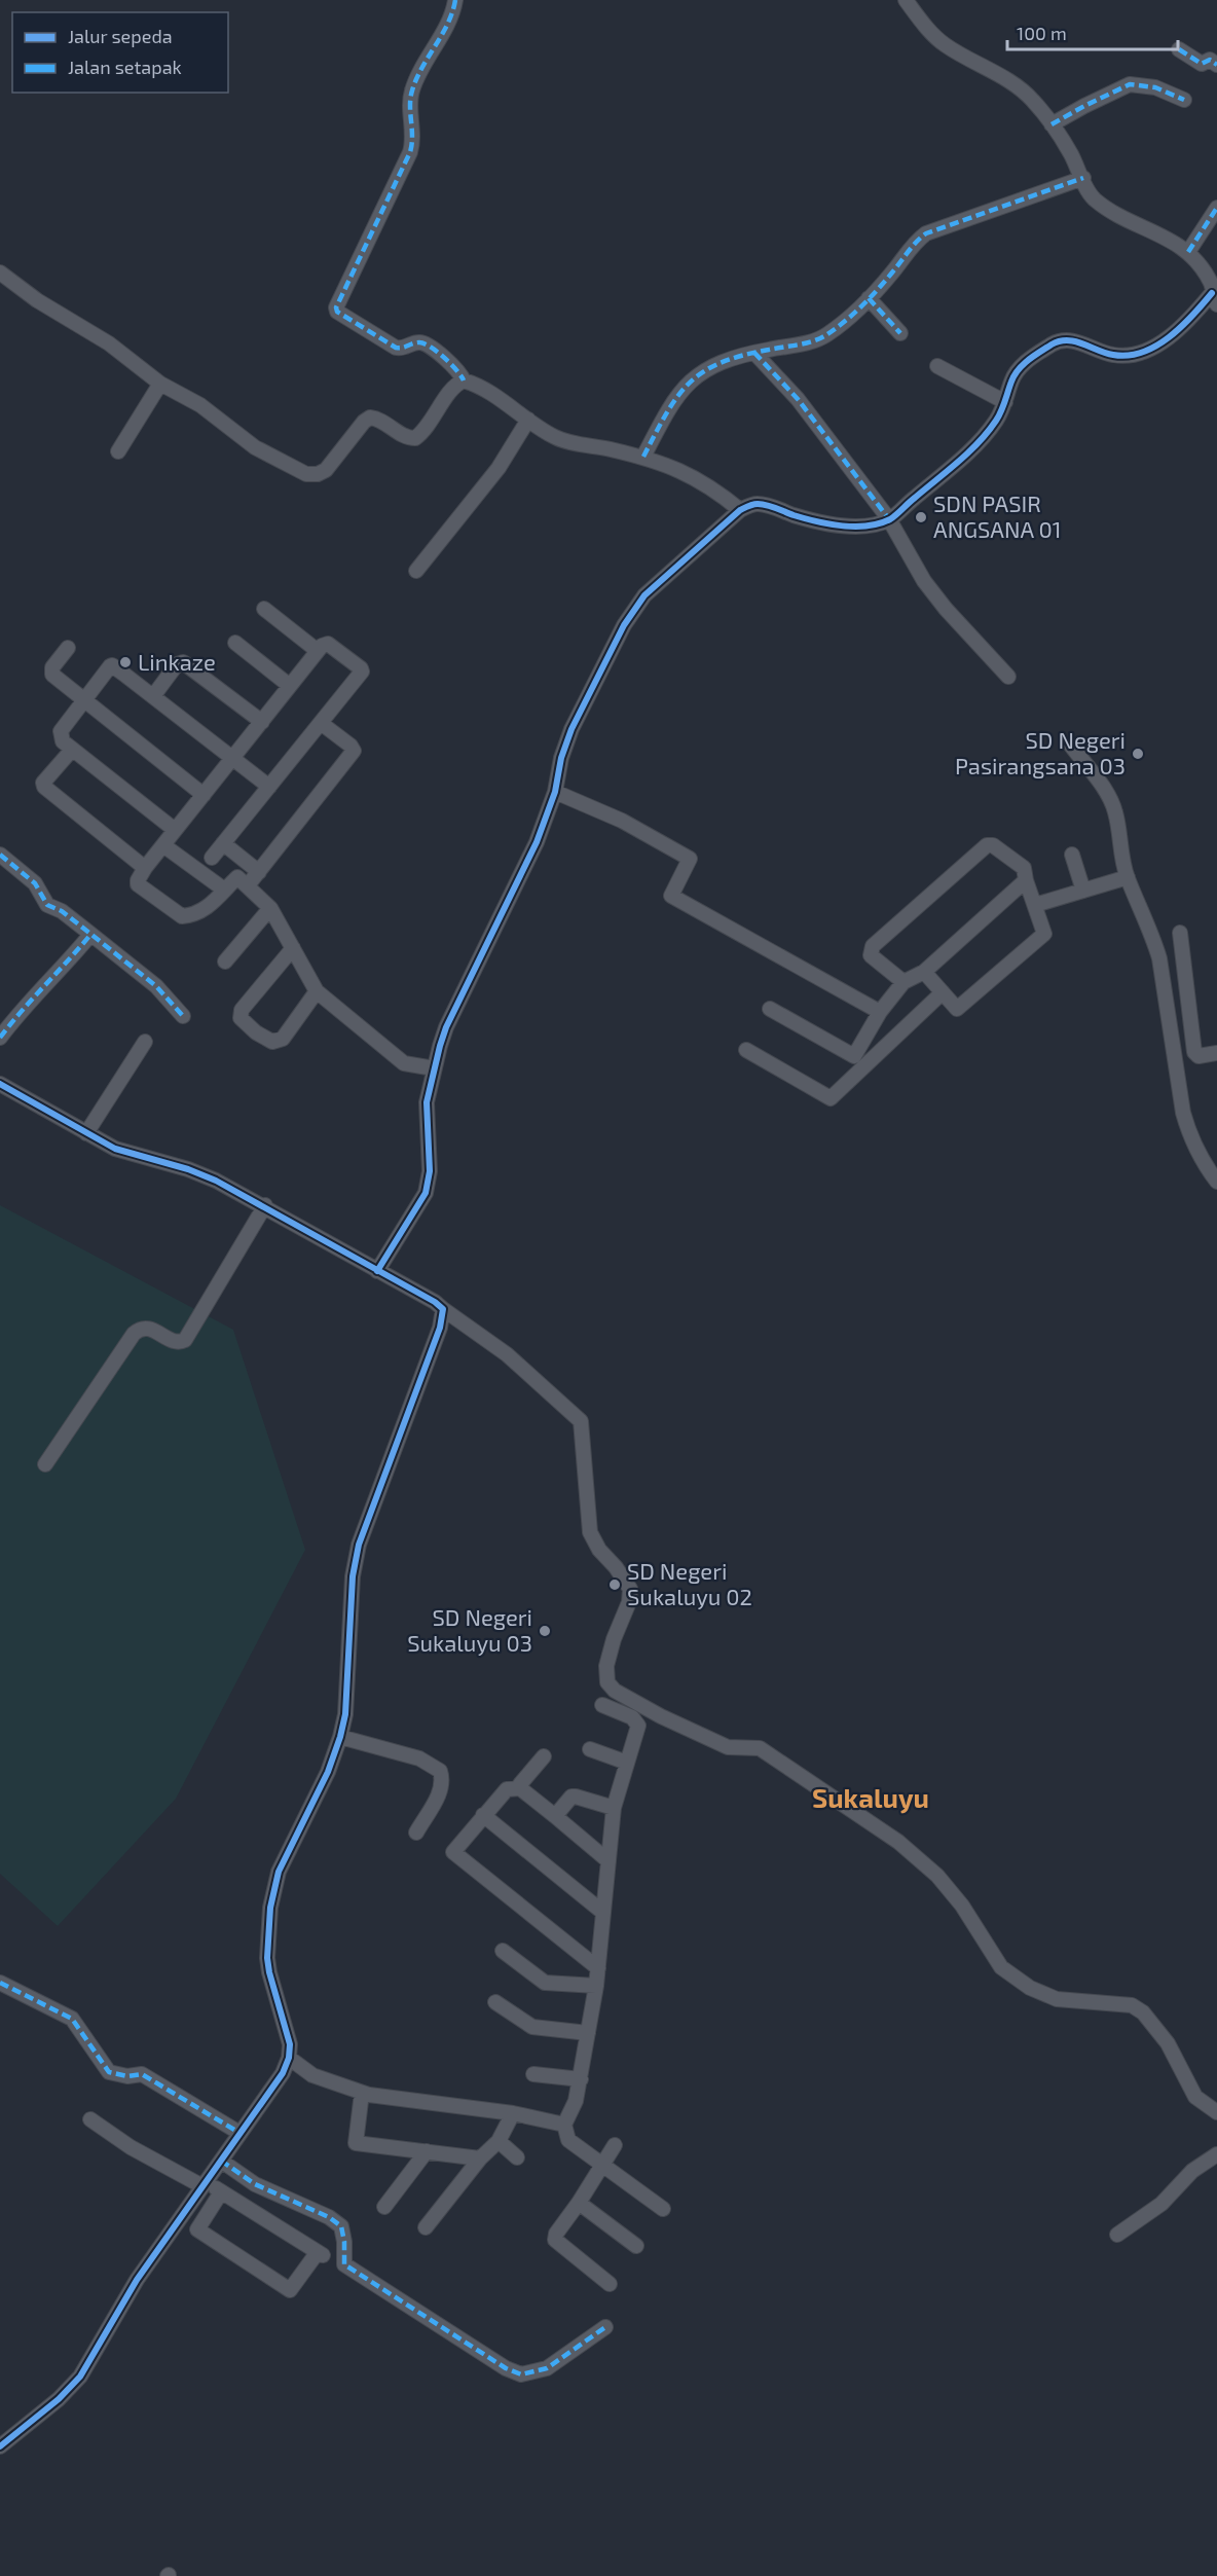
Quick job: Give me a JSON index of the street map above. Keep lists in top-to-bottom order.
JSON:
{
  "districts": ["Sukaluyu"],
  "places": [
    "SDN PASIR ANGSANA 01",
    "Linkaze",
    "SD Negeri Pasirangsana 03",
    "SD Negeri Sukaluyu 02",
    "SD Negeri Sukaluyu 03"
  ],
  "legend": ["Jalur sepeda", "Jalan setapak"],
  "scale_bar": "100 m"
}
